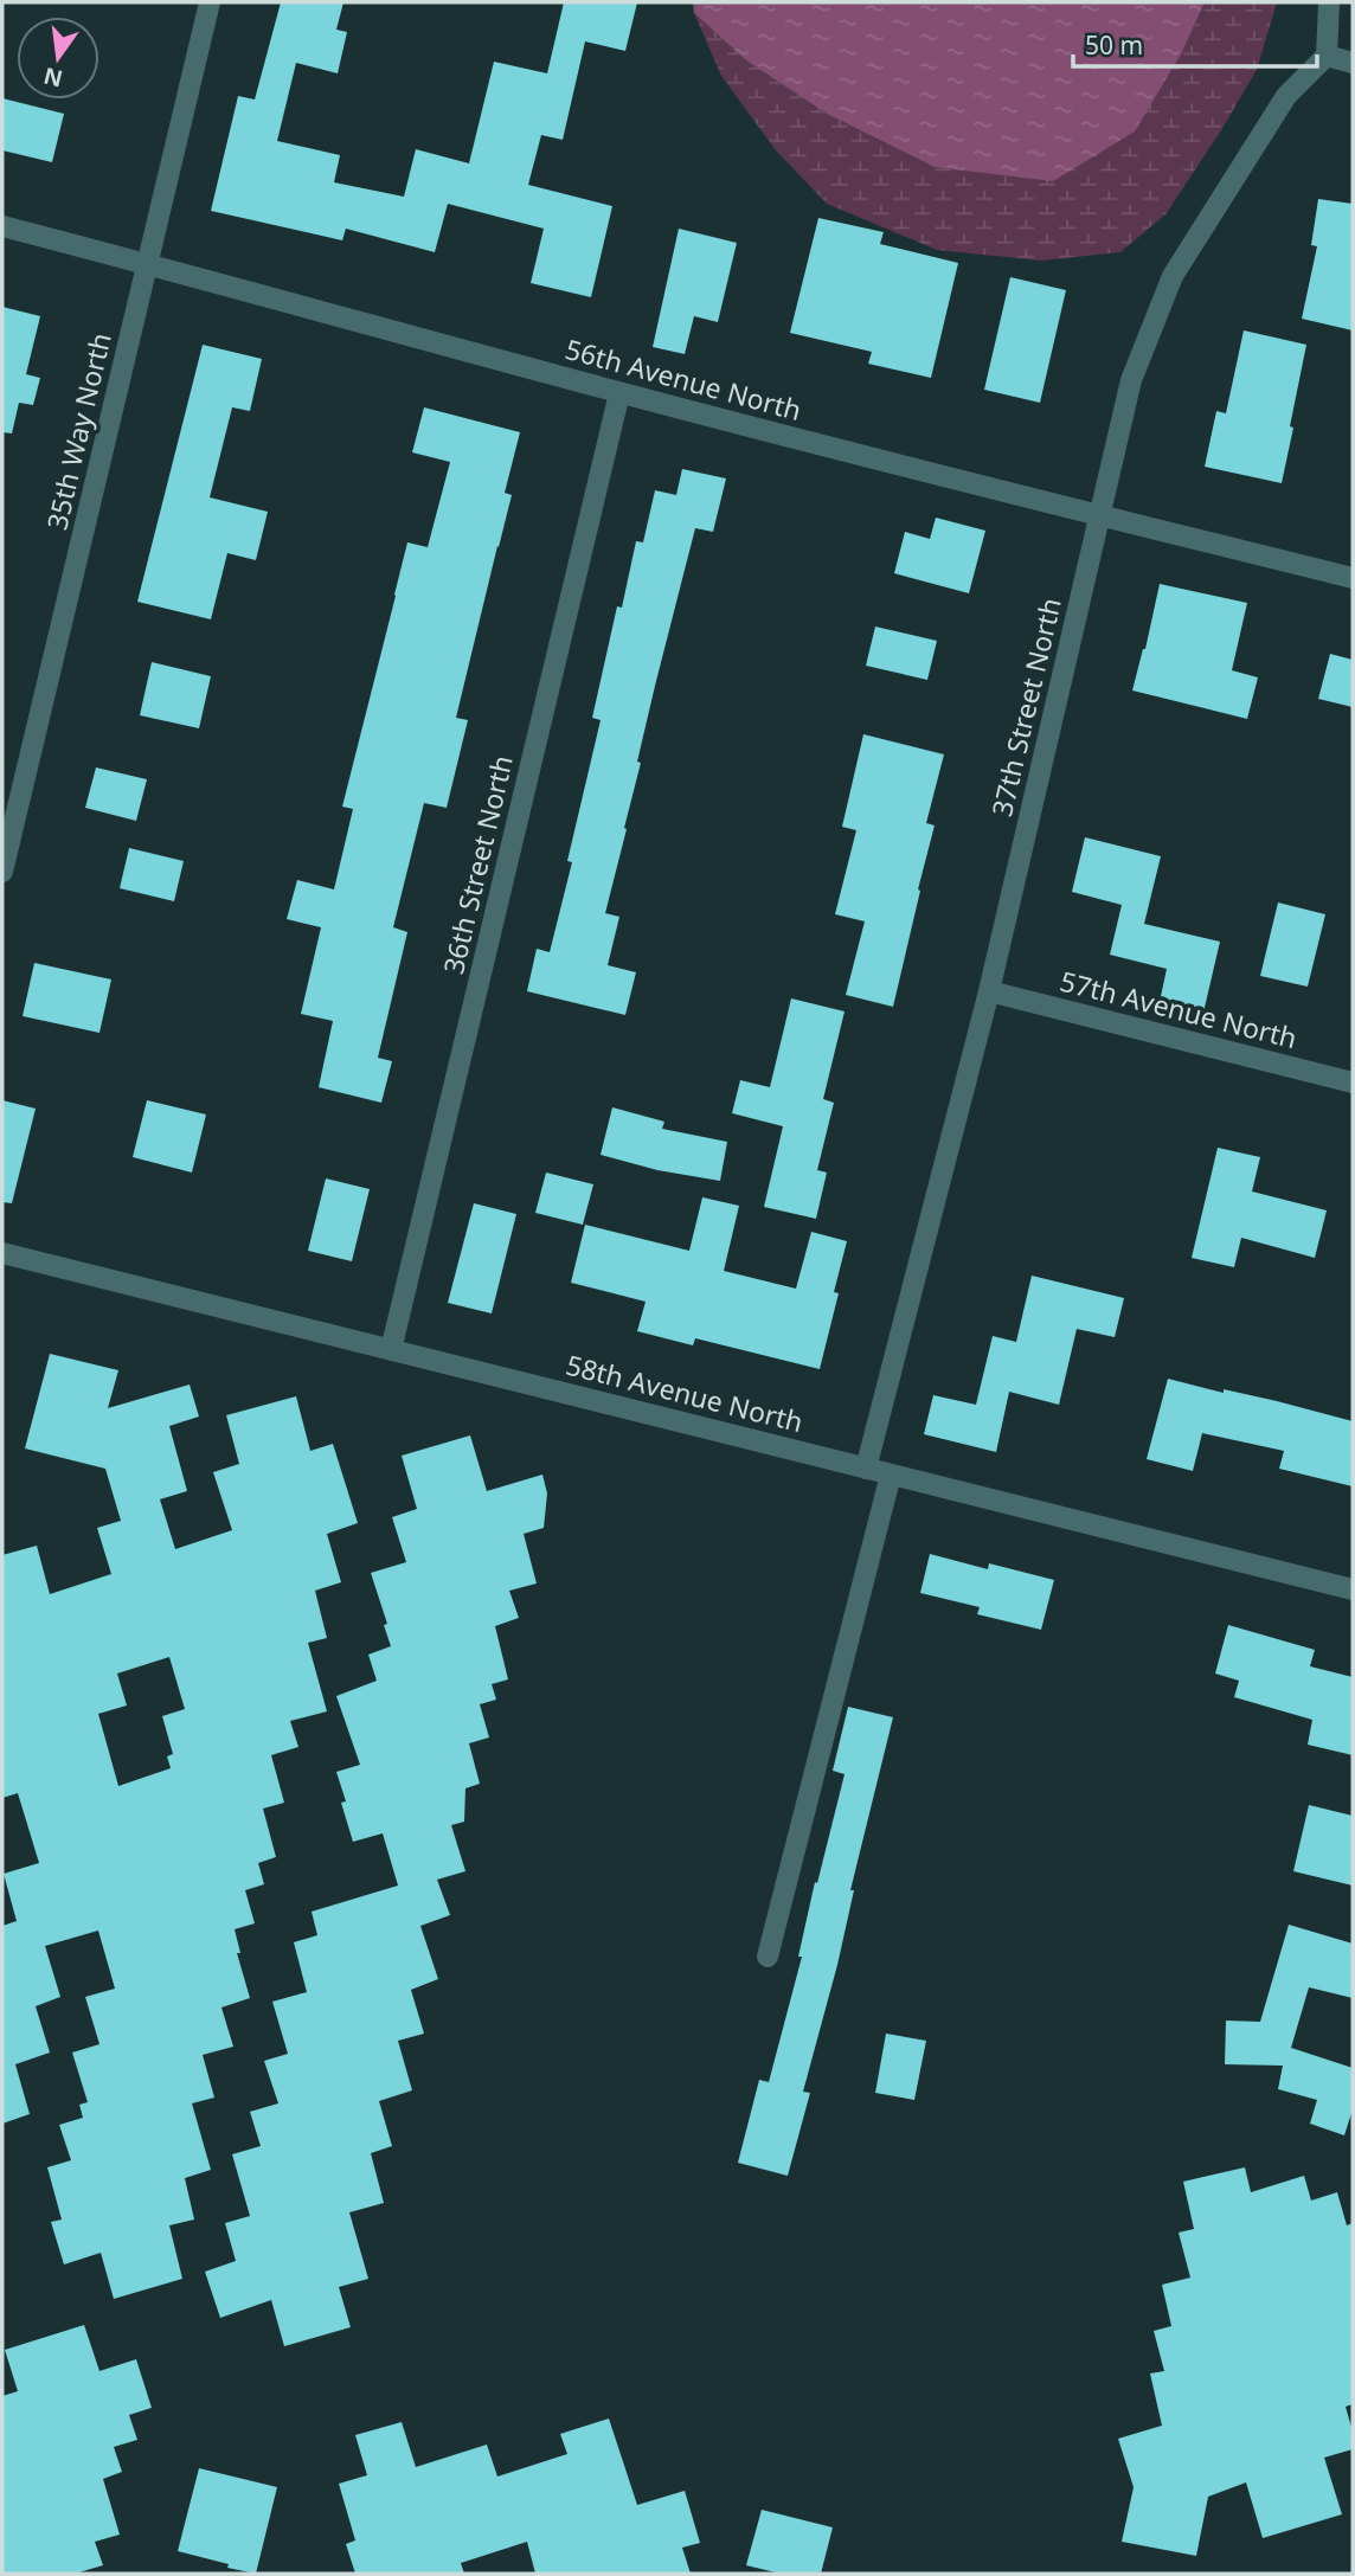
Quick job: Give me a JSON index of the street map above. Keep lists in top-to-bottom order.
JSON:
{
  "streets": {
    "street": [
      "56th Avenue North",
      "35th Way North",
      "37th Street North",
      "36th Street North",
      "57th Avenue North",
      "58th Avenue North"
    ]
  },
  "crossings": [
    ["56th Avenue North", "35th Way North"],
    ["56th Avenue North", "37th Street North"],
    ["56th Avenue North", "36th Street North"],
    ["37th Street North", "57th Avenue North"],
    ["37th Street North", "58th Avenue North"],
    ["36th Street North", "58th Avenue North"]
  ],
  "scale_bar": "50 m",
  "north": "bottom"
}
